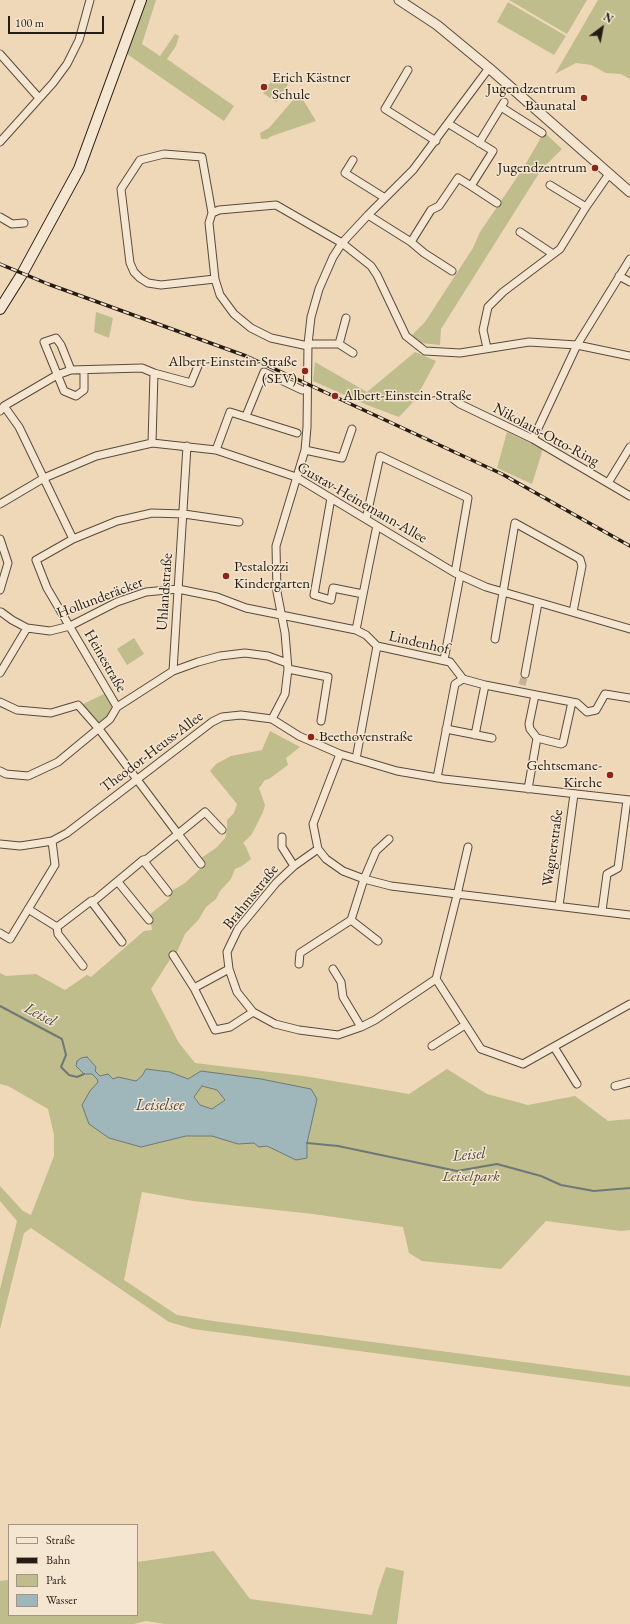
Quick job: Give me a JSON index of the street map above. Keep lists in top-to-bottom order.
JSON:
{
  "streets": {
    "street": [
      "Nikolaus-Otto-Ring",
      "Gustav-Heinemann-Allee",
      "Uhlandstraße",
      "Hollunderäcker",
      "Lindenhof",
      "Heinestraße",
      "Theodor-Heuss-Allee",
      "Wagnerstraße",
      "Brahmsstraße"
    ]
  },
  "crossings": [
    ["Gustav-Heinemann-Allee", "Uhlandstraße"],
    ["Uhlandstraße", "Hollunderäcker"],
    ["Uhlandstraße", "Heinestraße"],
    ["Hollunderäcker", "Lindenhof"],
    ["Hollunderäcker", "Heinestraße"],
    ["Theodor-Heuss-Allee", "Wagnerstraße"]
  ],
  "water": ["Leisel", "Leiselsee"],
  "parks": ["Leiselpark"],
  "places": [
    "Erich Kästner Schule",
    "Jugendzentrum Baunatal",
    "Jugendzentrum",
    "Albert-Einstein-Straße (SEV)",
    "Albert-Einstein-Straße",
    "Pestalozzi Kindergarten",
    "Beethovenstraße",
    "Gehtsemane- Kirche"
  ],
  "legend": [
    "Straße",
    "Bahn",
    "Park",
    "Wasser"
  ],
  "scale_bar": "100 m",
  "north": "top right"
}
